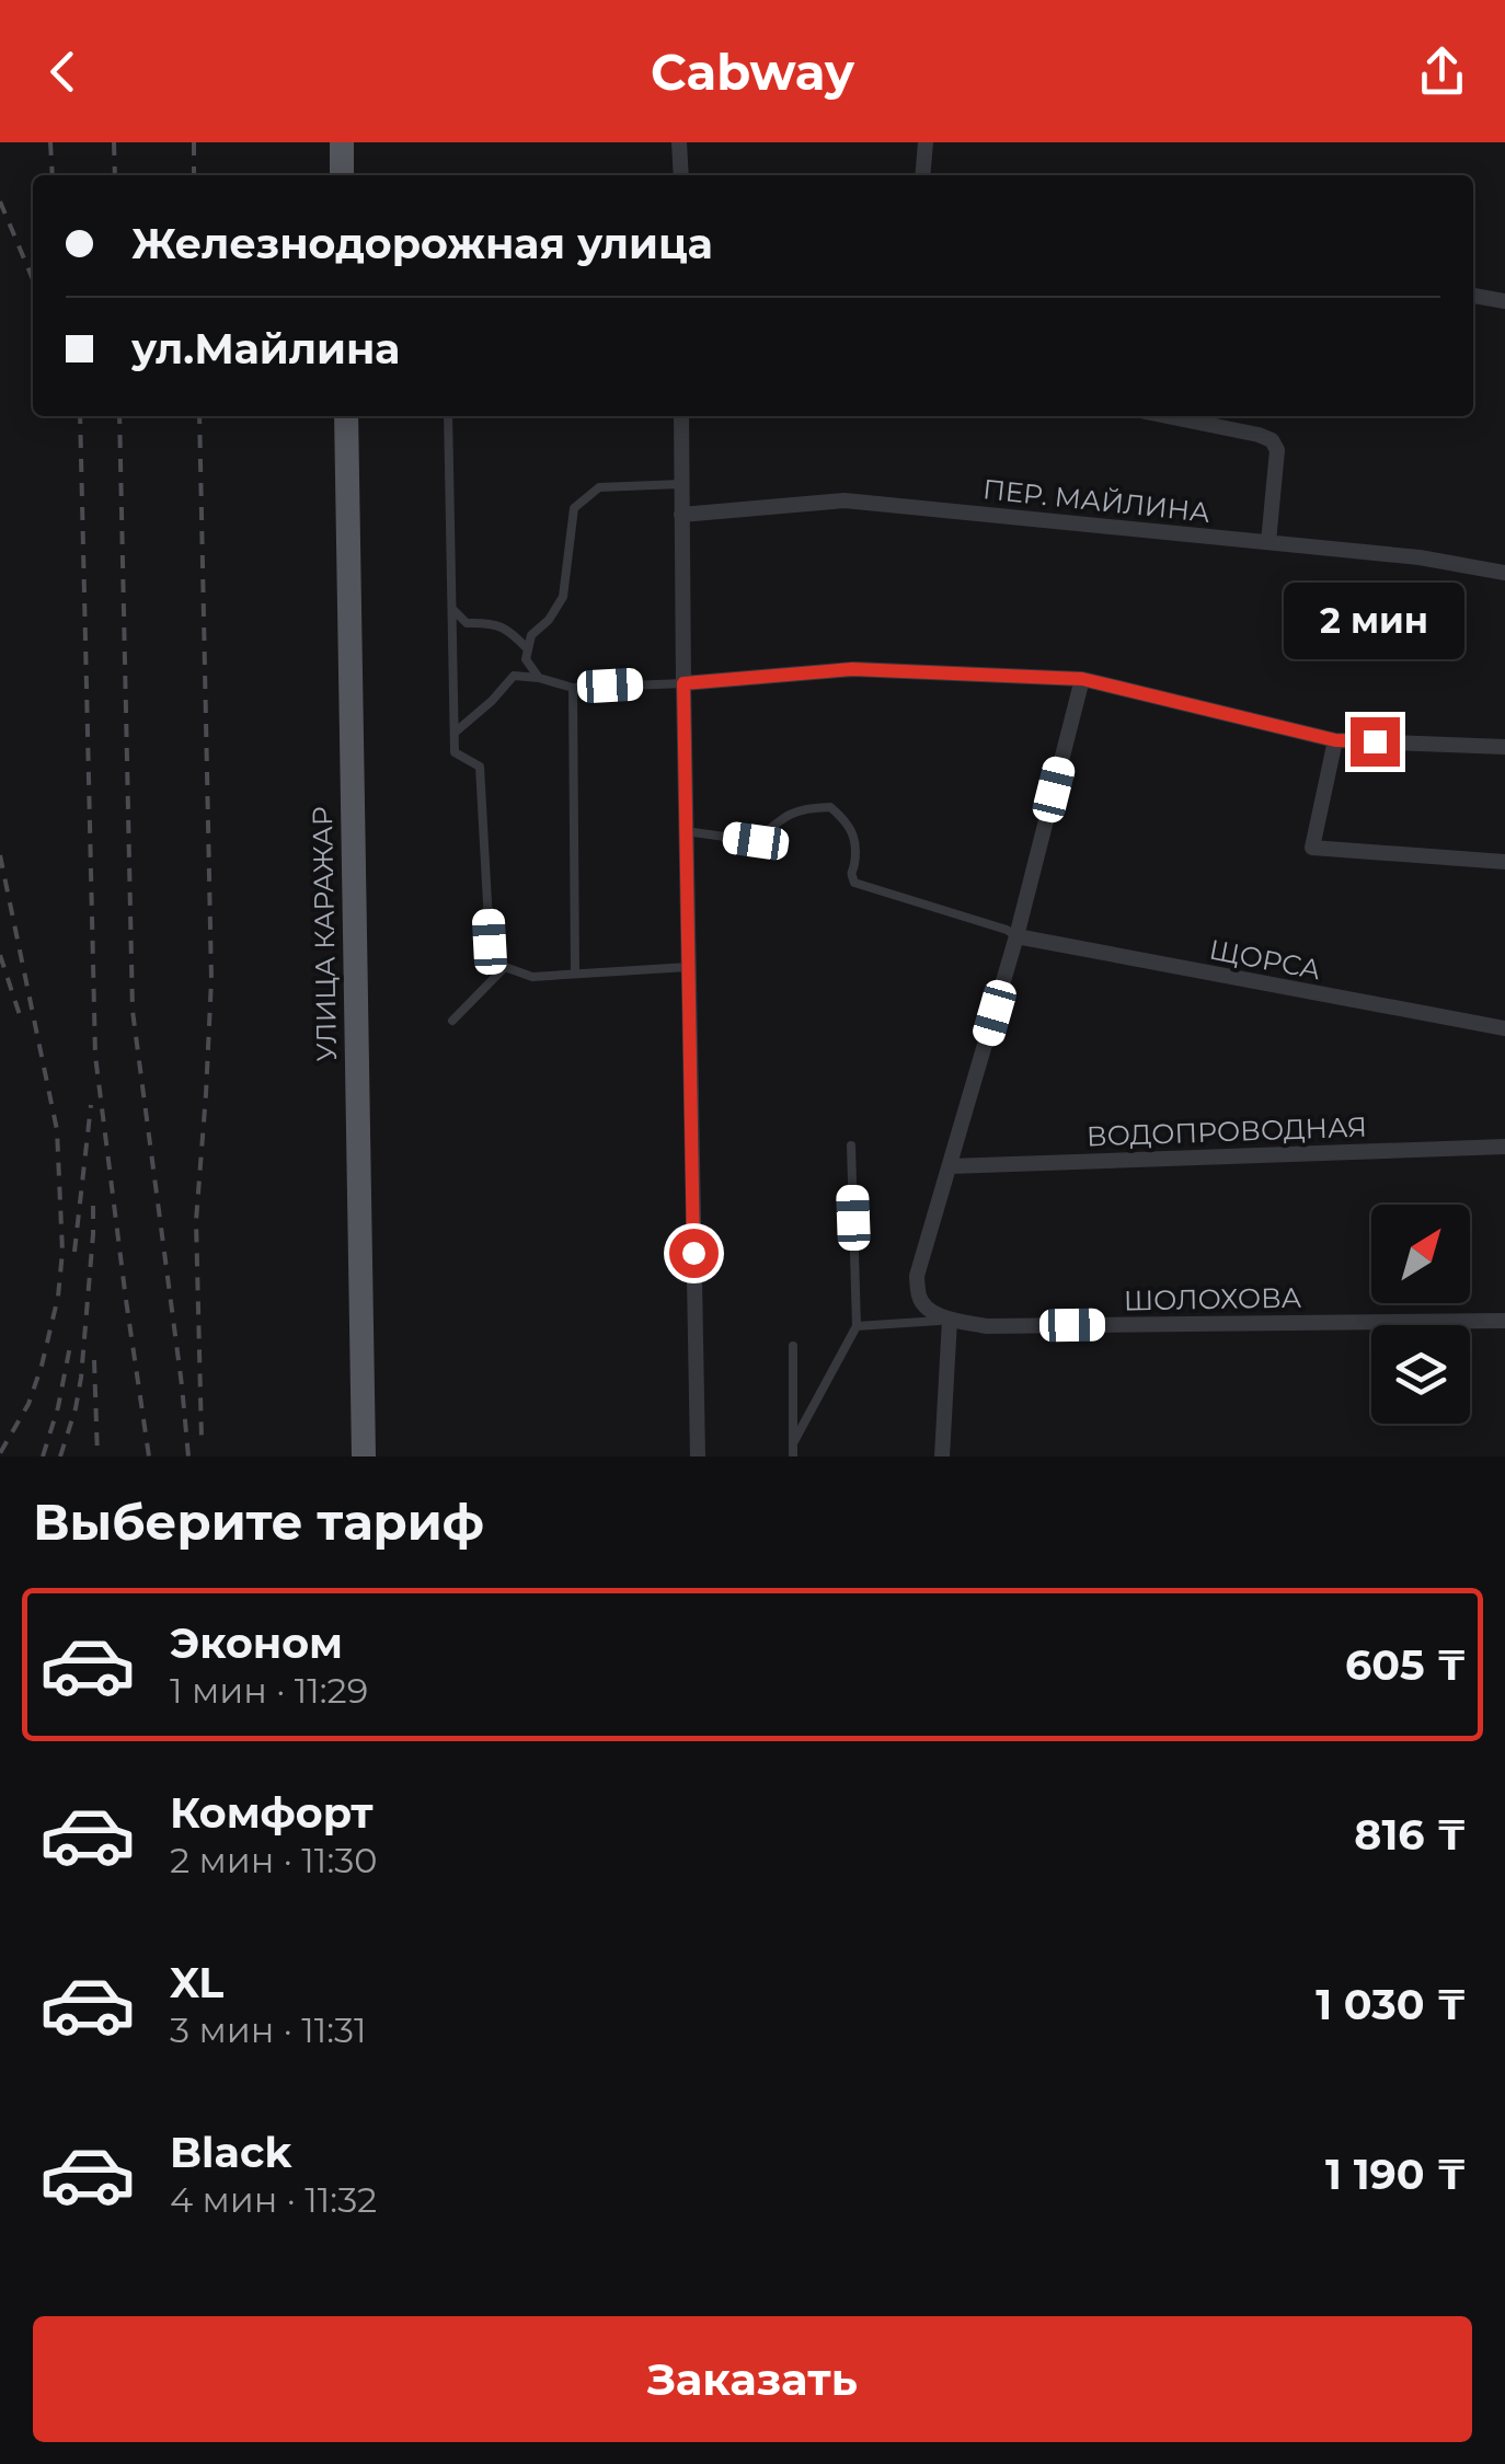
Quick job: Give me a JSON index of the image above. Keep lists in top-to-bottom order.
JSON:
{
  "streets": {
    "main road": ["УЛИЦА КАРАЖАР"],
    "street": [
      "ПЕР. МАЙЛИНА",
      "ЩОРСА",
      "ВОДОПРОВОДНАЯ",
      "ШОЛОХОВА"
    ]
  },
  "crossings": [
    ["ВОДОПРОВОДНАЯ", "ШОЛОХОВА"]
  ],
  "north": "top right",
  "page": {
    "header": "Cabway",
    "banner": ["Железнодорожная улица", "ул.Майлина"],
    "bubble": "2 мин",
    "heading": "Выберите тариф",
    "list": [
      {
        "name": "Эконом",
        "note": "1 мин · 11:29",
        "value": "605 ₸"
      },
      {
        "name": "Комфорт",
        "note": "2 мин · 11:30",
        "value": "816 ₸"
      },
      {
        "name": "XL",
        "note": "3 мин · 11:31",
        "value": "1 030 ₸"
      },
      {
        "name": "Black",
        "note": "4 мин · 11:32",
        "value": "1 190 ₸"
      }
    ],
    "buttons": "Заказать"
  }
}
